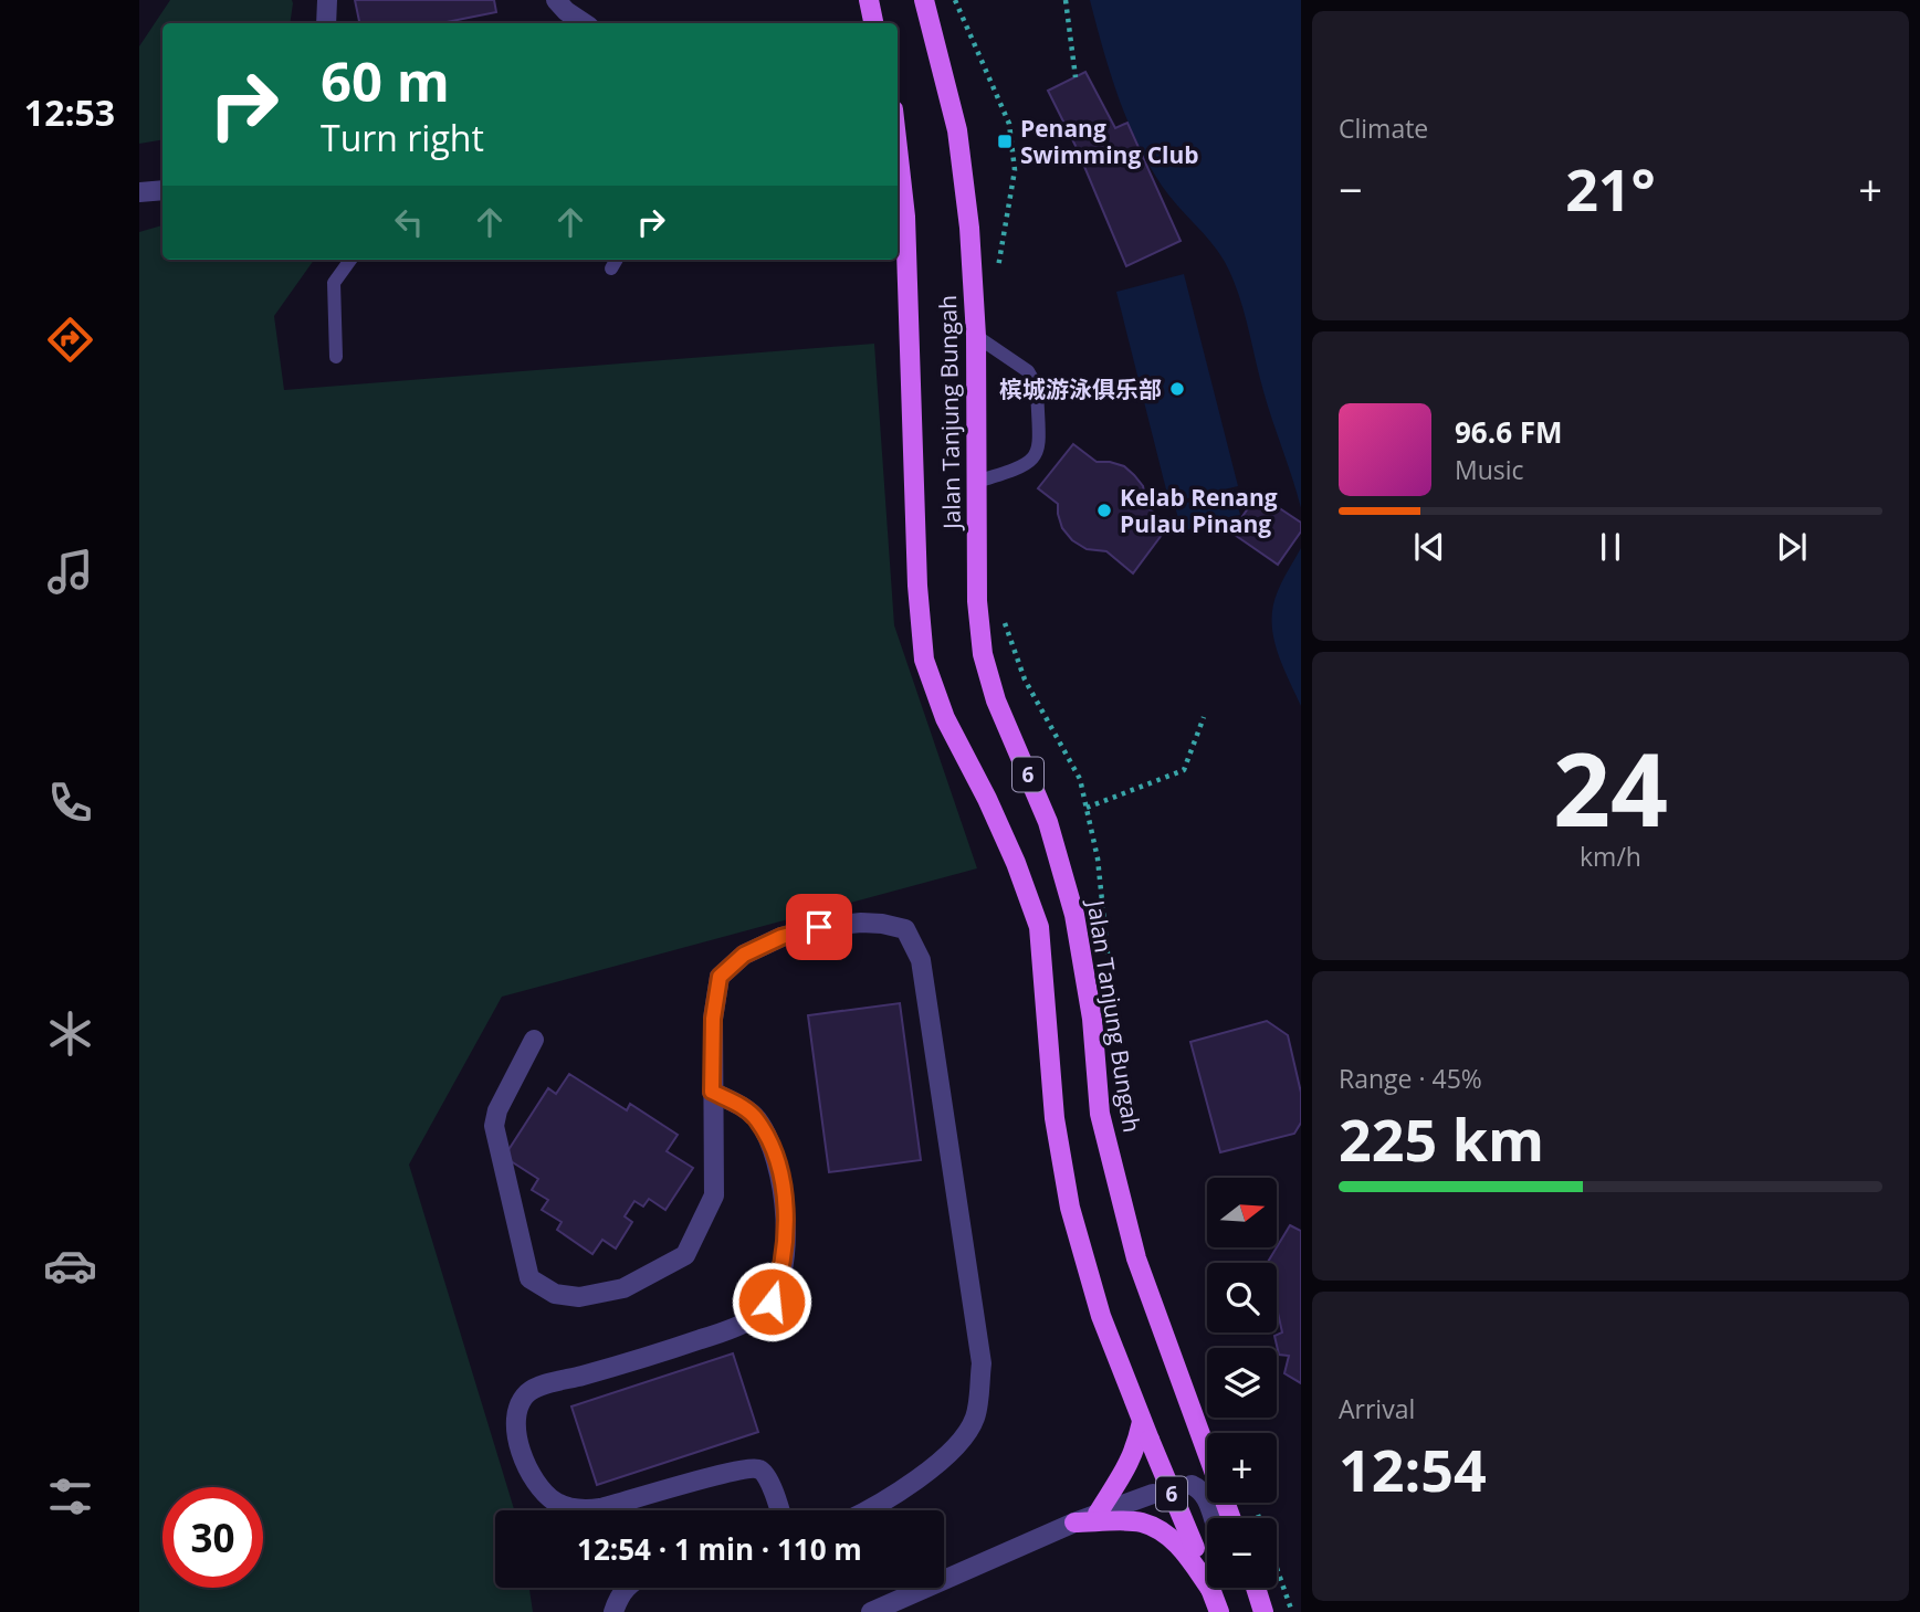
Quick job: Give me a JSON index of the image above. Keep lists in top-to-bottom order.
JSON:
{
  "streets": {
    "main road": ["Jalan Tanjung Bungah", "6"]
  },
  "places": {
    "transit": ["Penang Swimming Club"],
    "other": ["槟城游泳俱乐部", "Kelab Renang Pulau Pinang"]
  },
  "north": "right",
  "page": {
    "tabs": "12:53",
    "tile": [
      "Climate",
      ["24", "km/h"],
      ["Range · 45%", "225 km"],
      ["Arrival", "12:54"]
    ],
    "turn": ["60 m", "Turn right"],
    "heat": ["−", "21°", "+"],
    "song": ["96.6 FM", "Music"],
    "map_buttons": ["+", "−"],
    "limit": "30",
    "trip": "12:54 · 1 min · 110 m"
  }
}
